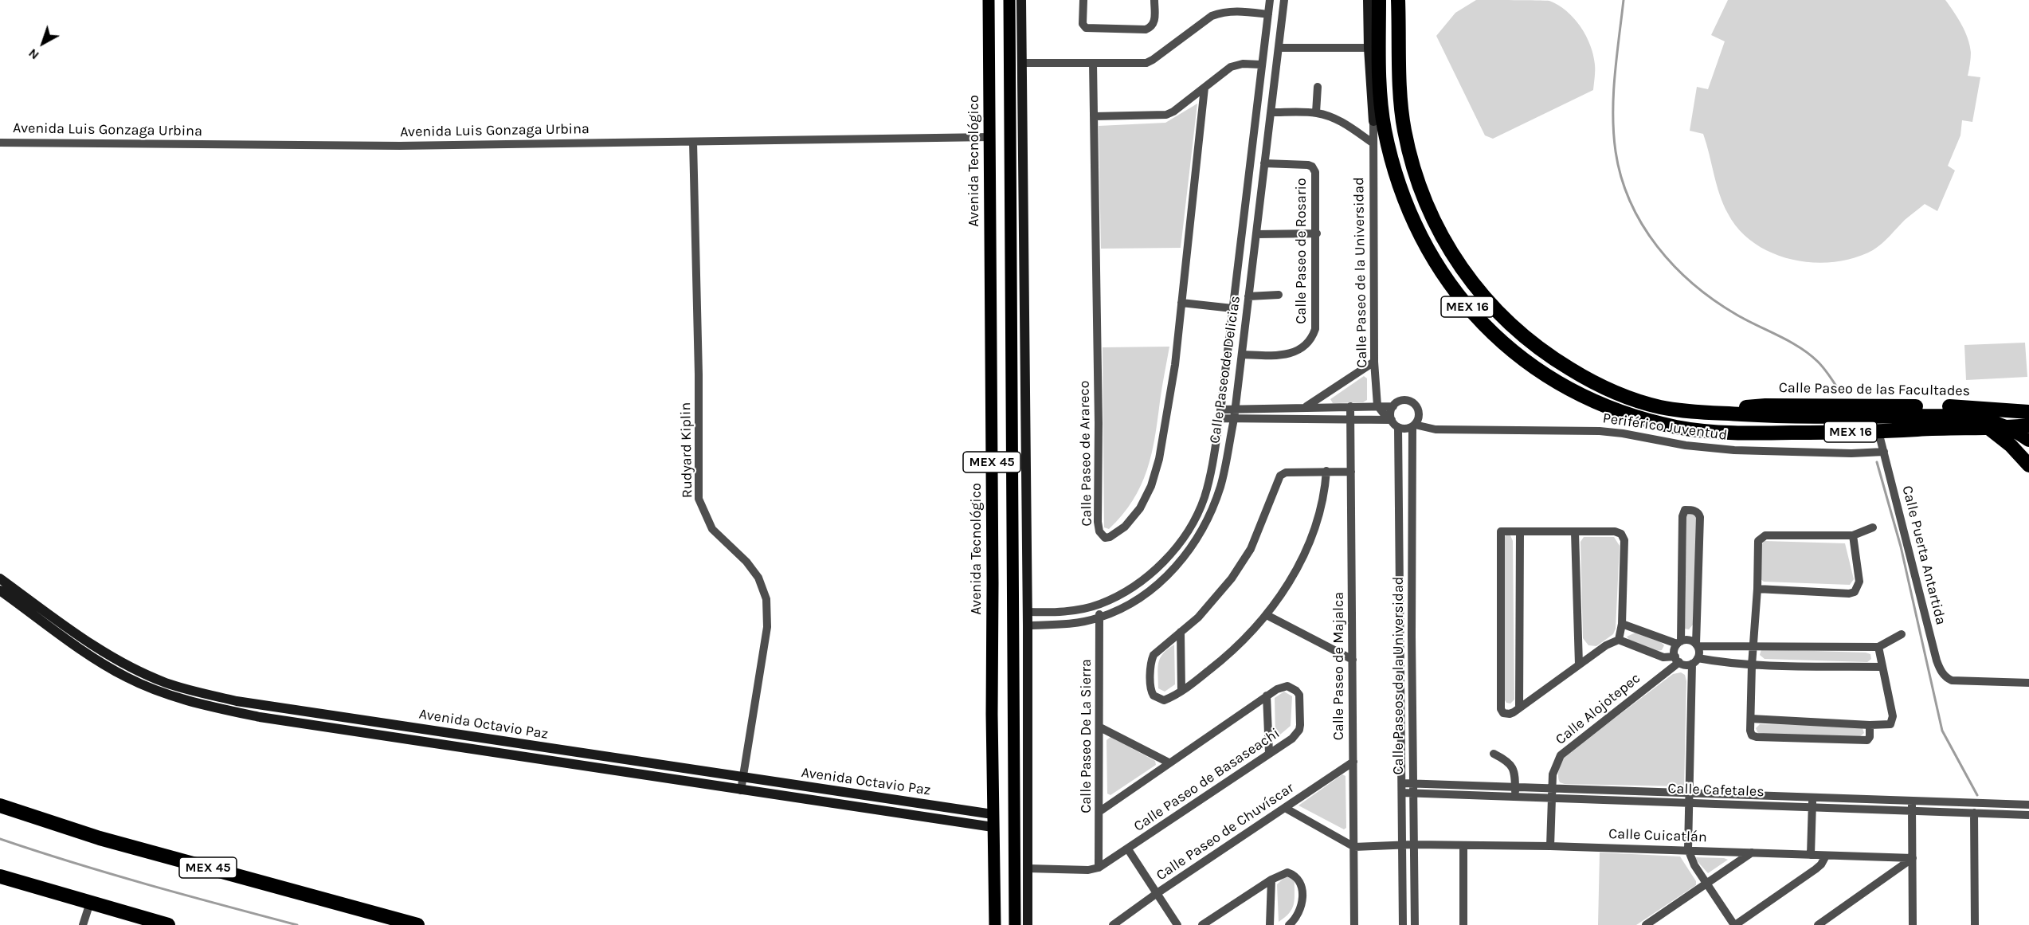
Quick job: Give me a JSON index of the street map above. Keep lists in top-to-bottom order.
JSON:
{
  "streets": {
    "highway": ["MEX 16", "Calle Paseo de las Facultades", "MEX 45"],
    "main road": ["Avenida Tecnológico"],
    "street": [
      "Avenida Luis Gonzaga Urbina",
      "Calle Paseo de Rosario",
      "Calle Paseo de la Universidad",
      "Calle Paseo de Delicias",
      "Periférico Juventud",
      "Rudyard Kiplin",
      "Calle Paseo de Arareco",
      "Calle Puerta Antartida",
      "Calle Paseo de Majalca",
      "Calle Paseos de la Universidad",
      "Calle Alojotepec",
      "Avenida Octavio Paz",
      "Calle Paseo De La Sierra",
      "Calle Paseo de Basaseachi",
      "Calle Cafetales",
      "Calle Paseo de Chuvíscar",
      "Calle Cuicatlán"
    ]
  },
  "crossings": [
    ["Avenida Luis Gonzaga Urbina", "Avenida Tecnológico"],
    ["Avenida Luis Gonzaga Urbina", "Rudyard Kiplin"],
    ["Avenida Tecnológico", "Avenida Octavio Paz"],
    ["Calle Paseo de Rosario", "Calle Paseo de Delicias"],
    ["MEX 16", "Calle Paseo de las Facultades"],
    ["MEX 16", "Calle Puerta Antartida"],
    ["Calle Paseo de Delicias", "Calle Paseo De La Sierra"],
    ["Periférico Juventud", "Calle Puerta Antartida"],
    ["Periférico Juventud", "Calle Paseos de la Universidad"],
    ["Rudyard Kiplin", "Avenida Octavio Paz"],
    ["Calle Paseo de Majalca", "Calle Paseo de Chuvíscar"],
    ["Calle Paseo de Majalca", "Calle Cuicatlán"],
    ["Calle Paseos de la Universidad", "Calle Cafetales"],
    ["Calle Paseos de la Universidad", "Calle Cuicatlán"],
    ["Calle Alojotepec", "Calle Cafetales"],
    ["Calle Alojotepec", "Calle Cuicatlán"],
    ["Calle Paseo De La Sierra", "Calle Paseo de Basaseachi"]
  ],
  "north": "bottom left"
}
